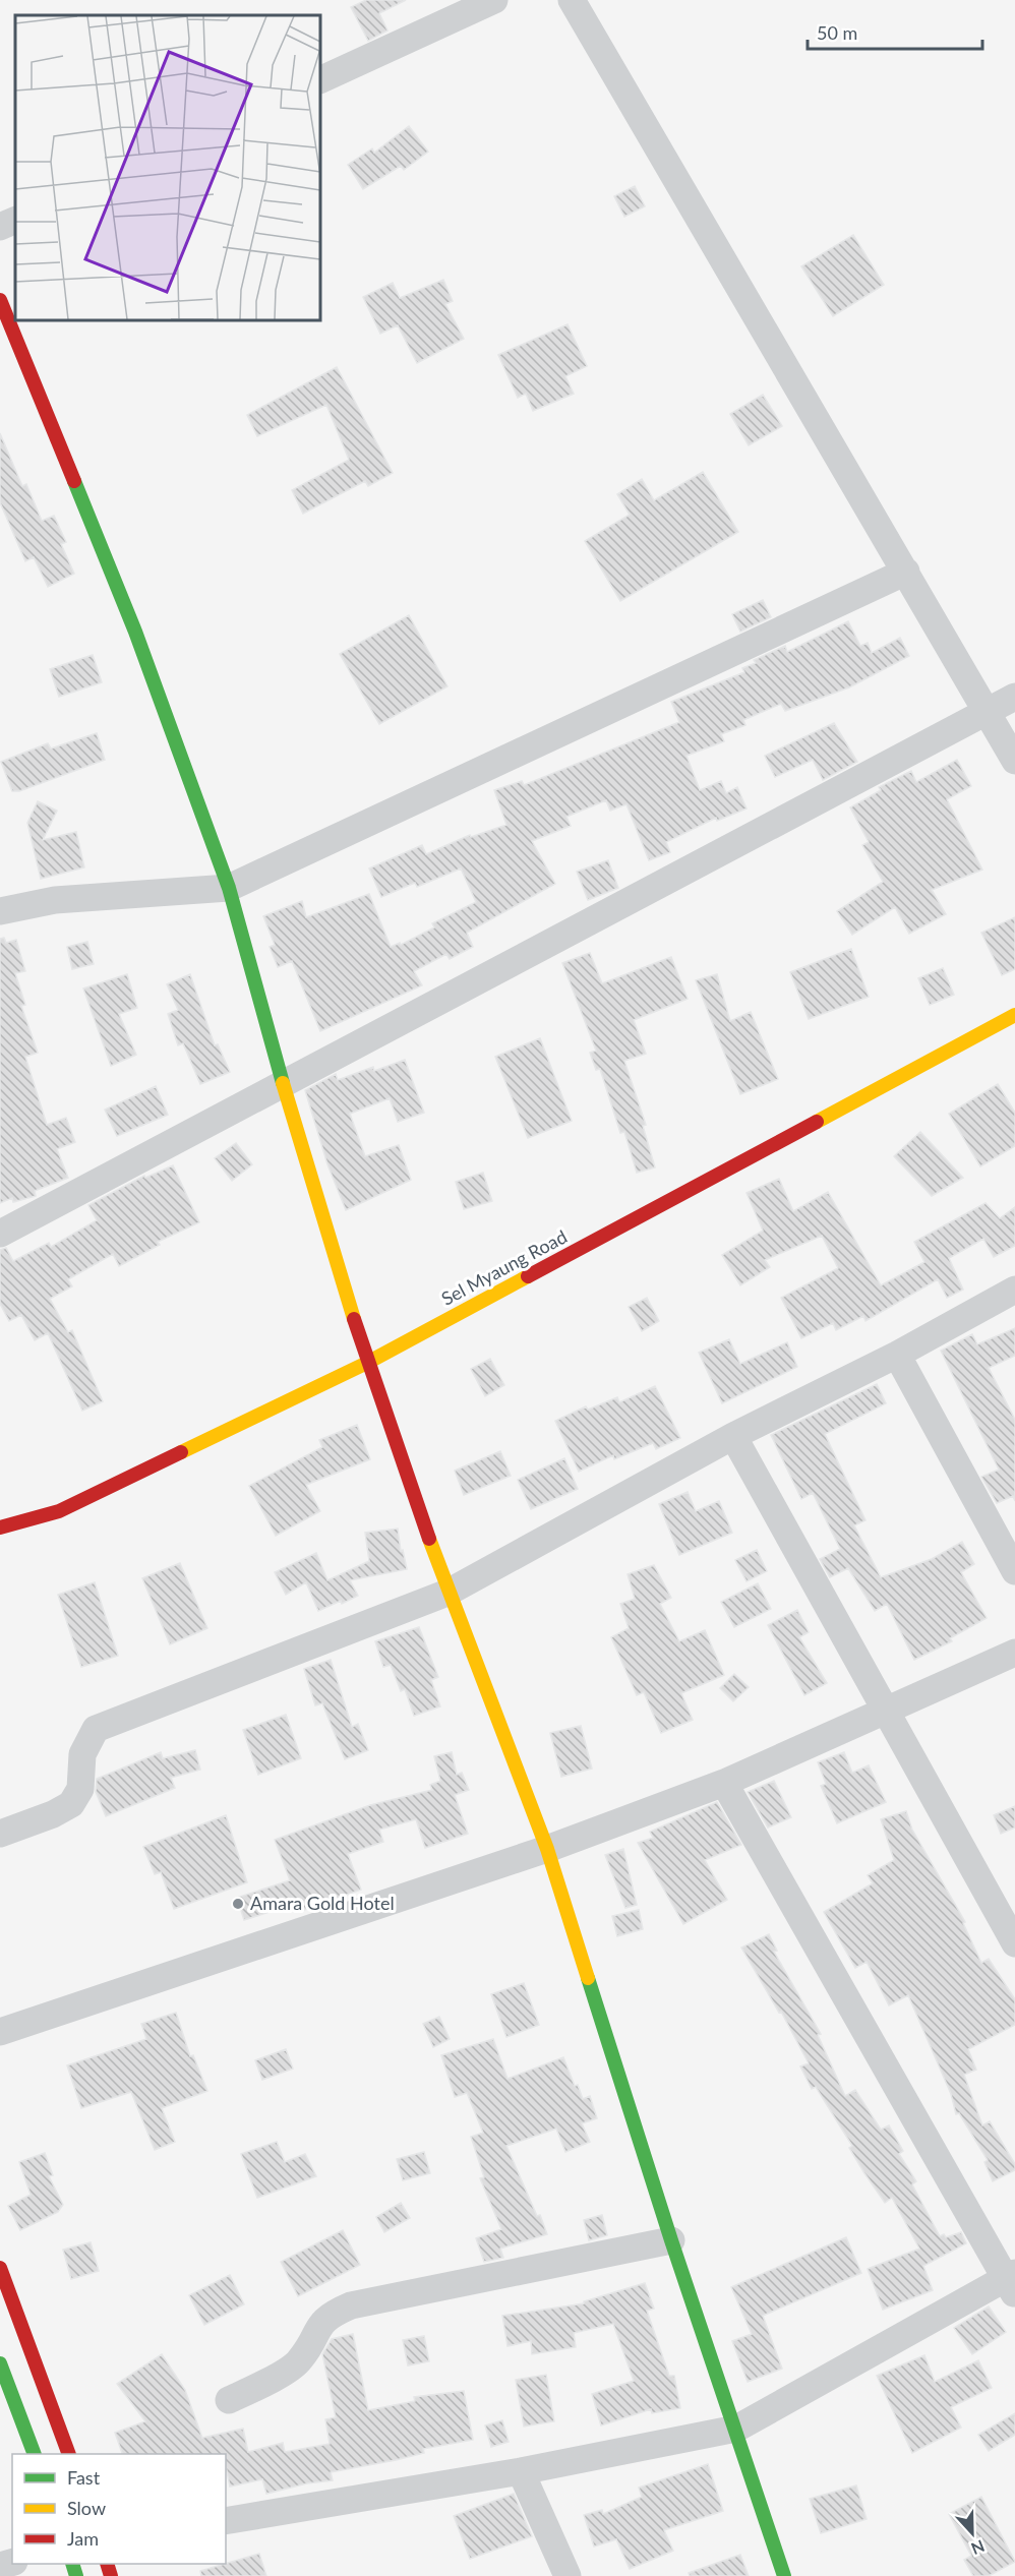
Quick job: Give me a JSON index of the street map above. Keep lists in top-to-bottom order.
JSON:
{
  "streets": {
    "main road": ["Sel Myaung Road"]
  },
  "places": ["Amara Gold Hotel"],
  "legend": ["Fast", "Slow", "Jam"],
  "scale_bar": "50 m",
  "north": "bottom"
}
